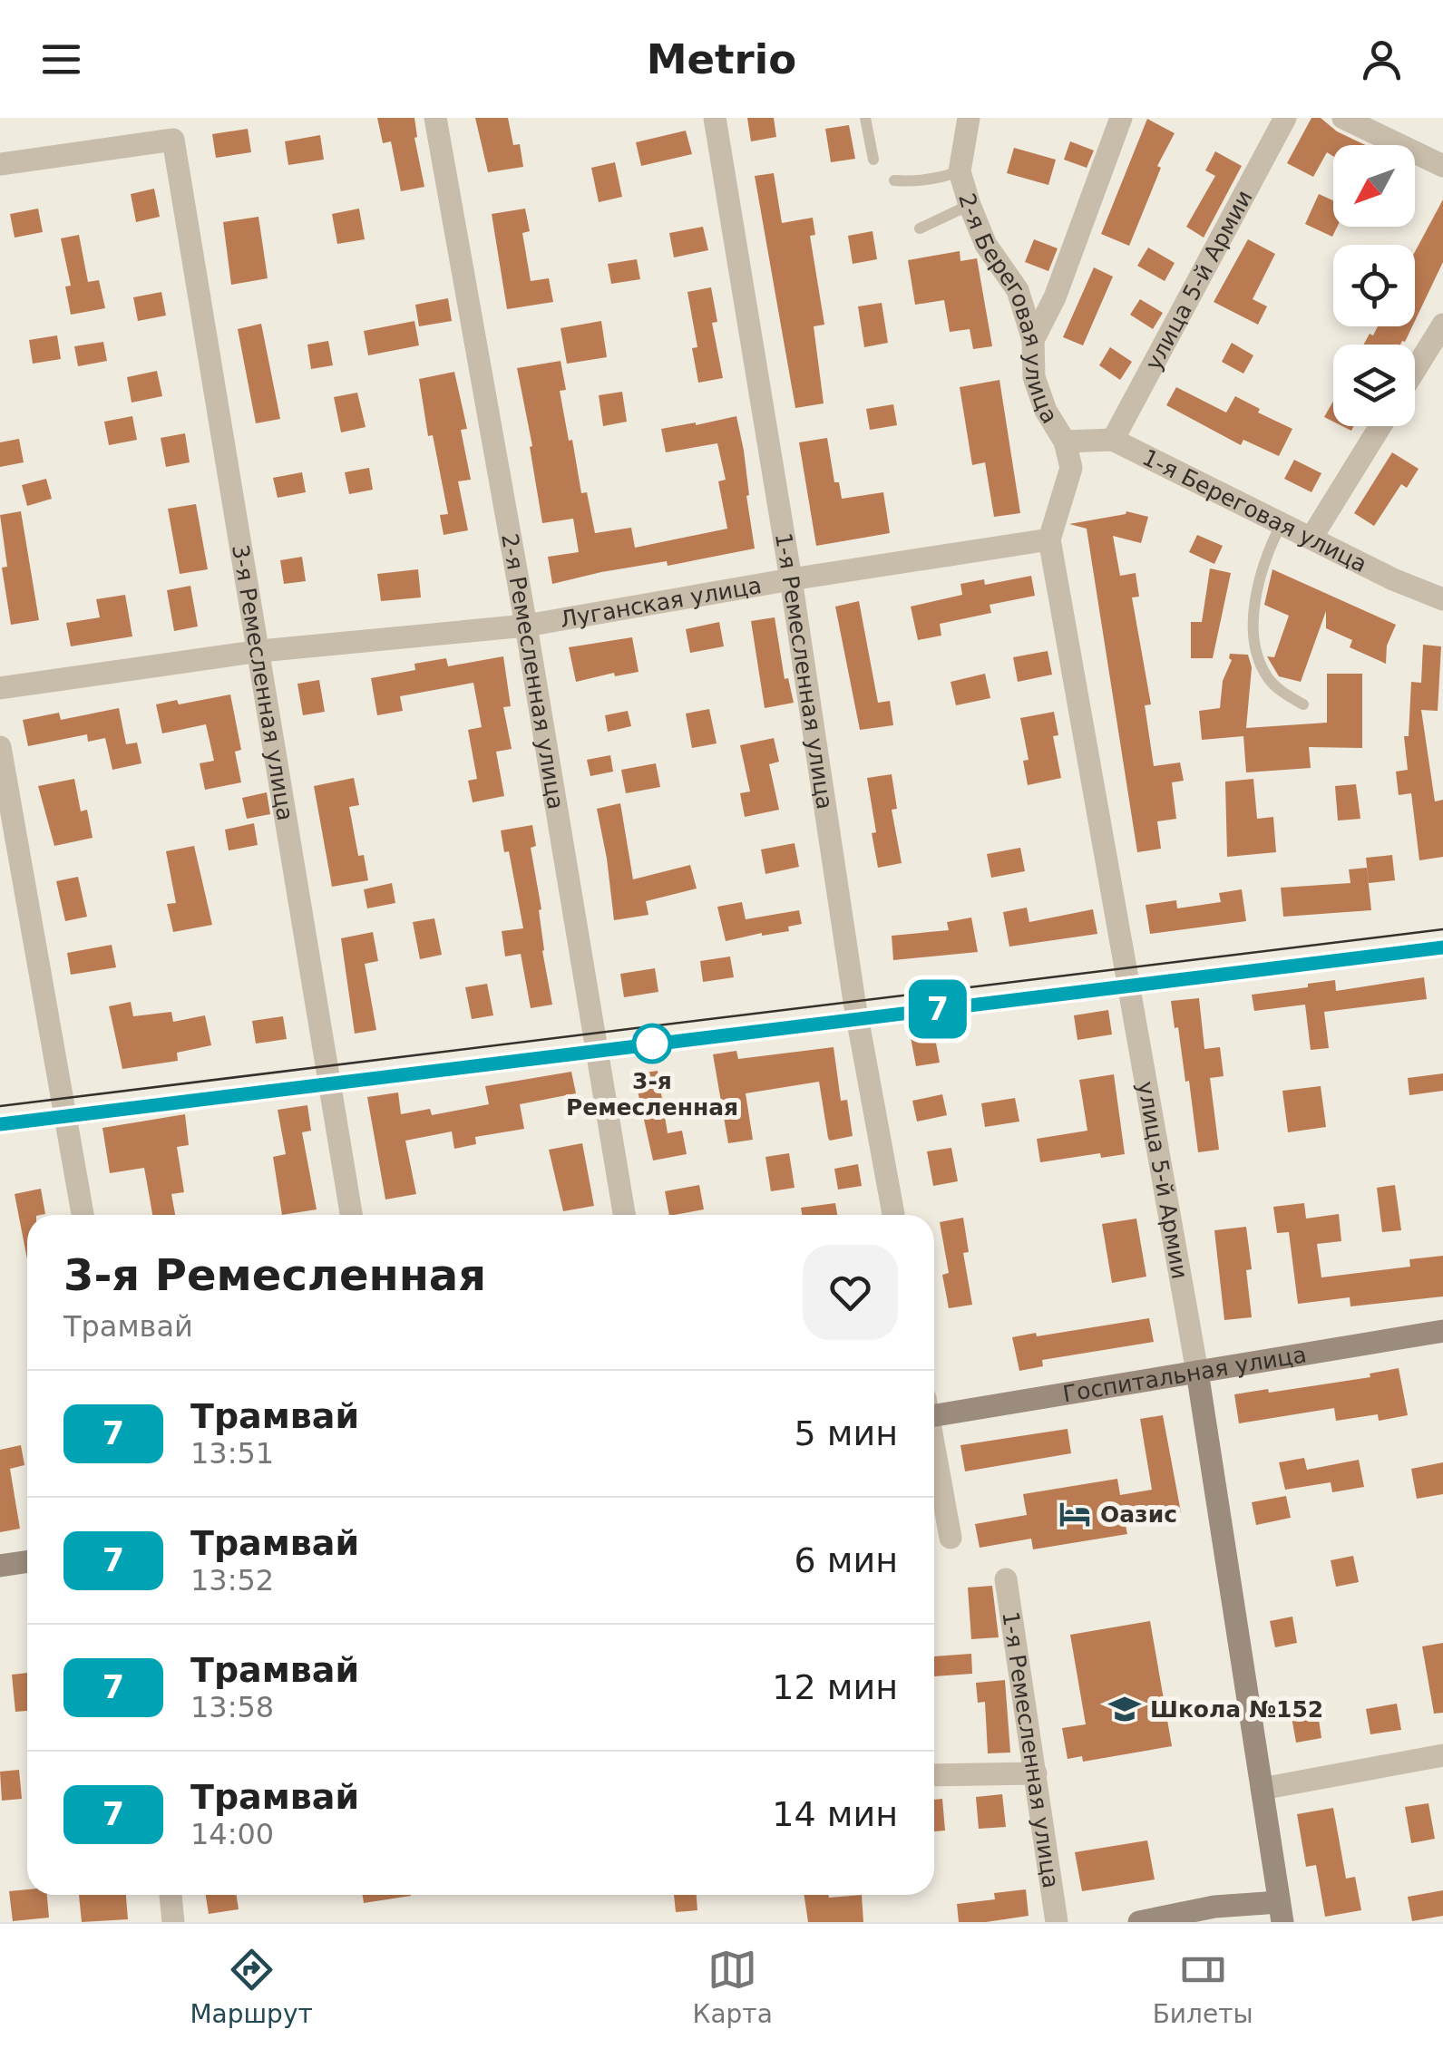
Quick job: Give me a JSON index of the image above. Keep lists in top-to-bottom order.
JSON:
{
  "streets": {
    "street": [
      "улица 5-й Армии",
      "2-я Береговая улица",
      "1-я Береговая улица",
      "Луганская улица",
      "2-я Ремесленная улица",
      "1-я Ремесленная улица",
      "3-я Ремесленная улица",
      "Госпитальная улица"
    ]
  },
  "crossings": [
    ["улица 5-й Армии", "2-я Береговая улица"],
    ["улица 5-й Армии", "1-я Береговая улица"],
    ["улица 5-й Армии", "Луганская улица"],
    ["улица 5-й Армии", "Госпитальная улица"],
    ["2-я Береговая улица", "1-я Береговая улица"],
    ["Луганская улица", "2-я Ремесленная улица"],
    ["Луганская улица", "1-я Ремесленная улица"],
    ["Луганская улица", "3-я Ремесленная улица"]
  ],
  "places": {
    "other": ["3-я Ремесленная"],
    "hotel": ["Оазис"],
    "school or university": ["Школа №152"]
  },
  "lines": ["tram line 7"],
  "north": "bottom left",
  "page": {
    "header": "Metrio",
    "on_map": "7",
    "heading": ["3-я Ремесленная", "Трамвай"],
    "list": [
      {
        "mark": "7",
        "name": "Трамвай",
        "note": "13:51",
        "value": "5 мин"
      },
      {
        "mark": "7",
        "name": "Трамвай",
        "note": "13:52",
        "value": "6 мин"
      },
      {
        "mark": "7",
        "name": "Трамвай",
        "note": "13:58",
        "value": "12 мин"
      },
      {
        "mark": "7",
        "name": "Трамвай",
        "note": "14:00",
        "value": "14 мин"
      }
    ],
    "tabs": ["Маршрут", "Карта", "Билеты"]
  }
}
